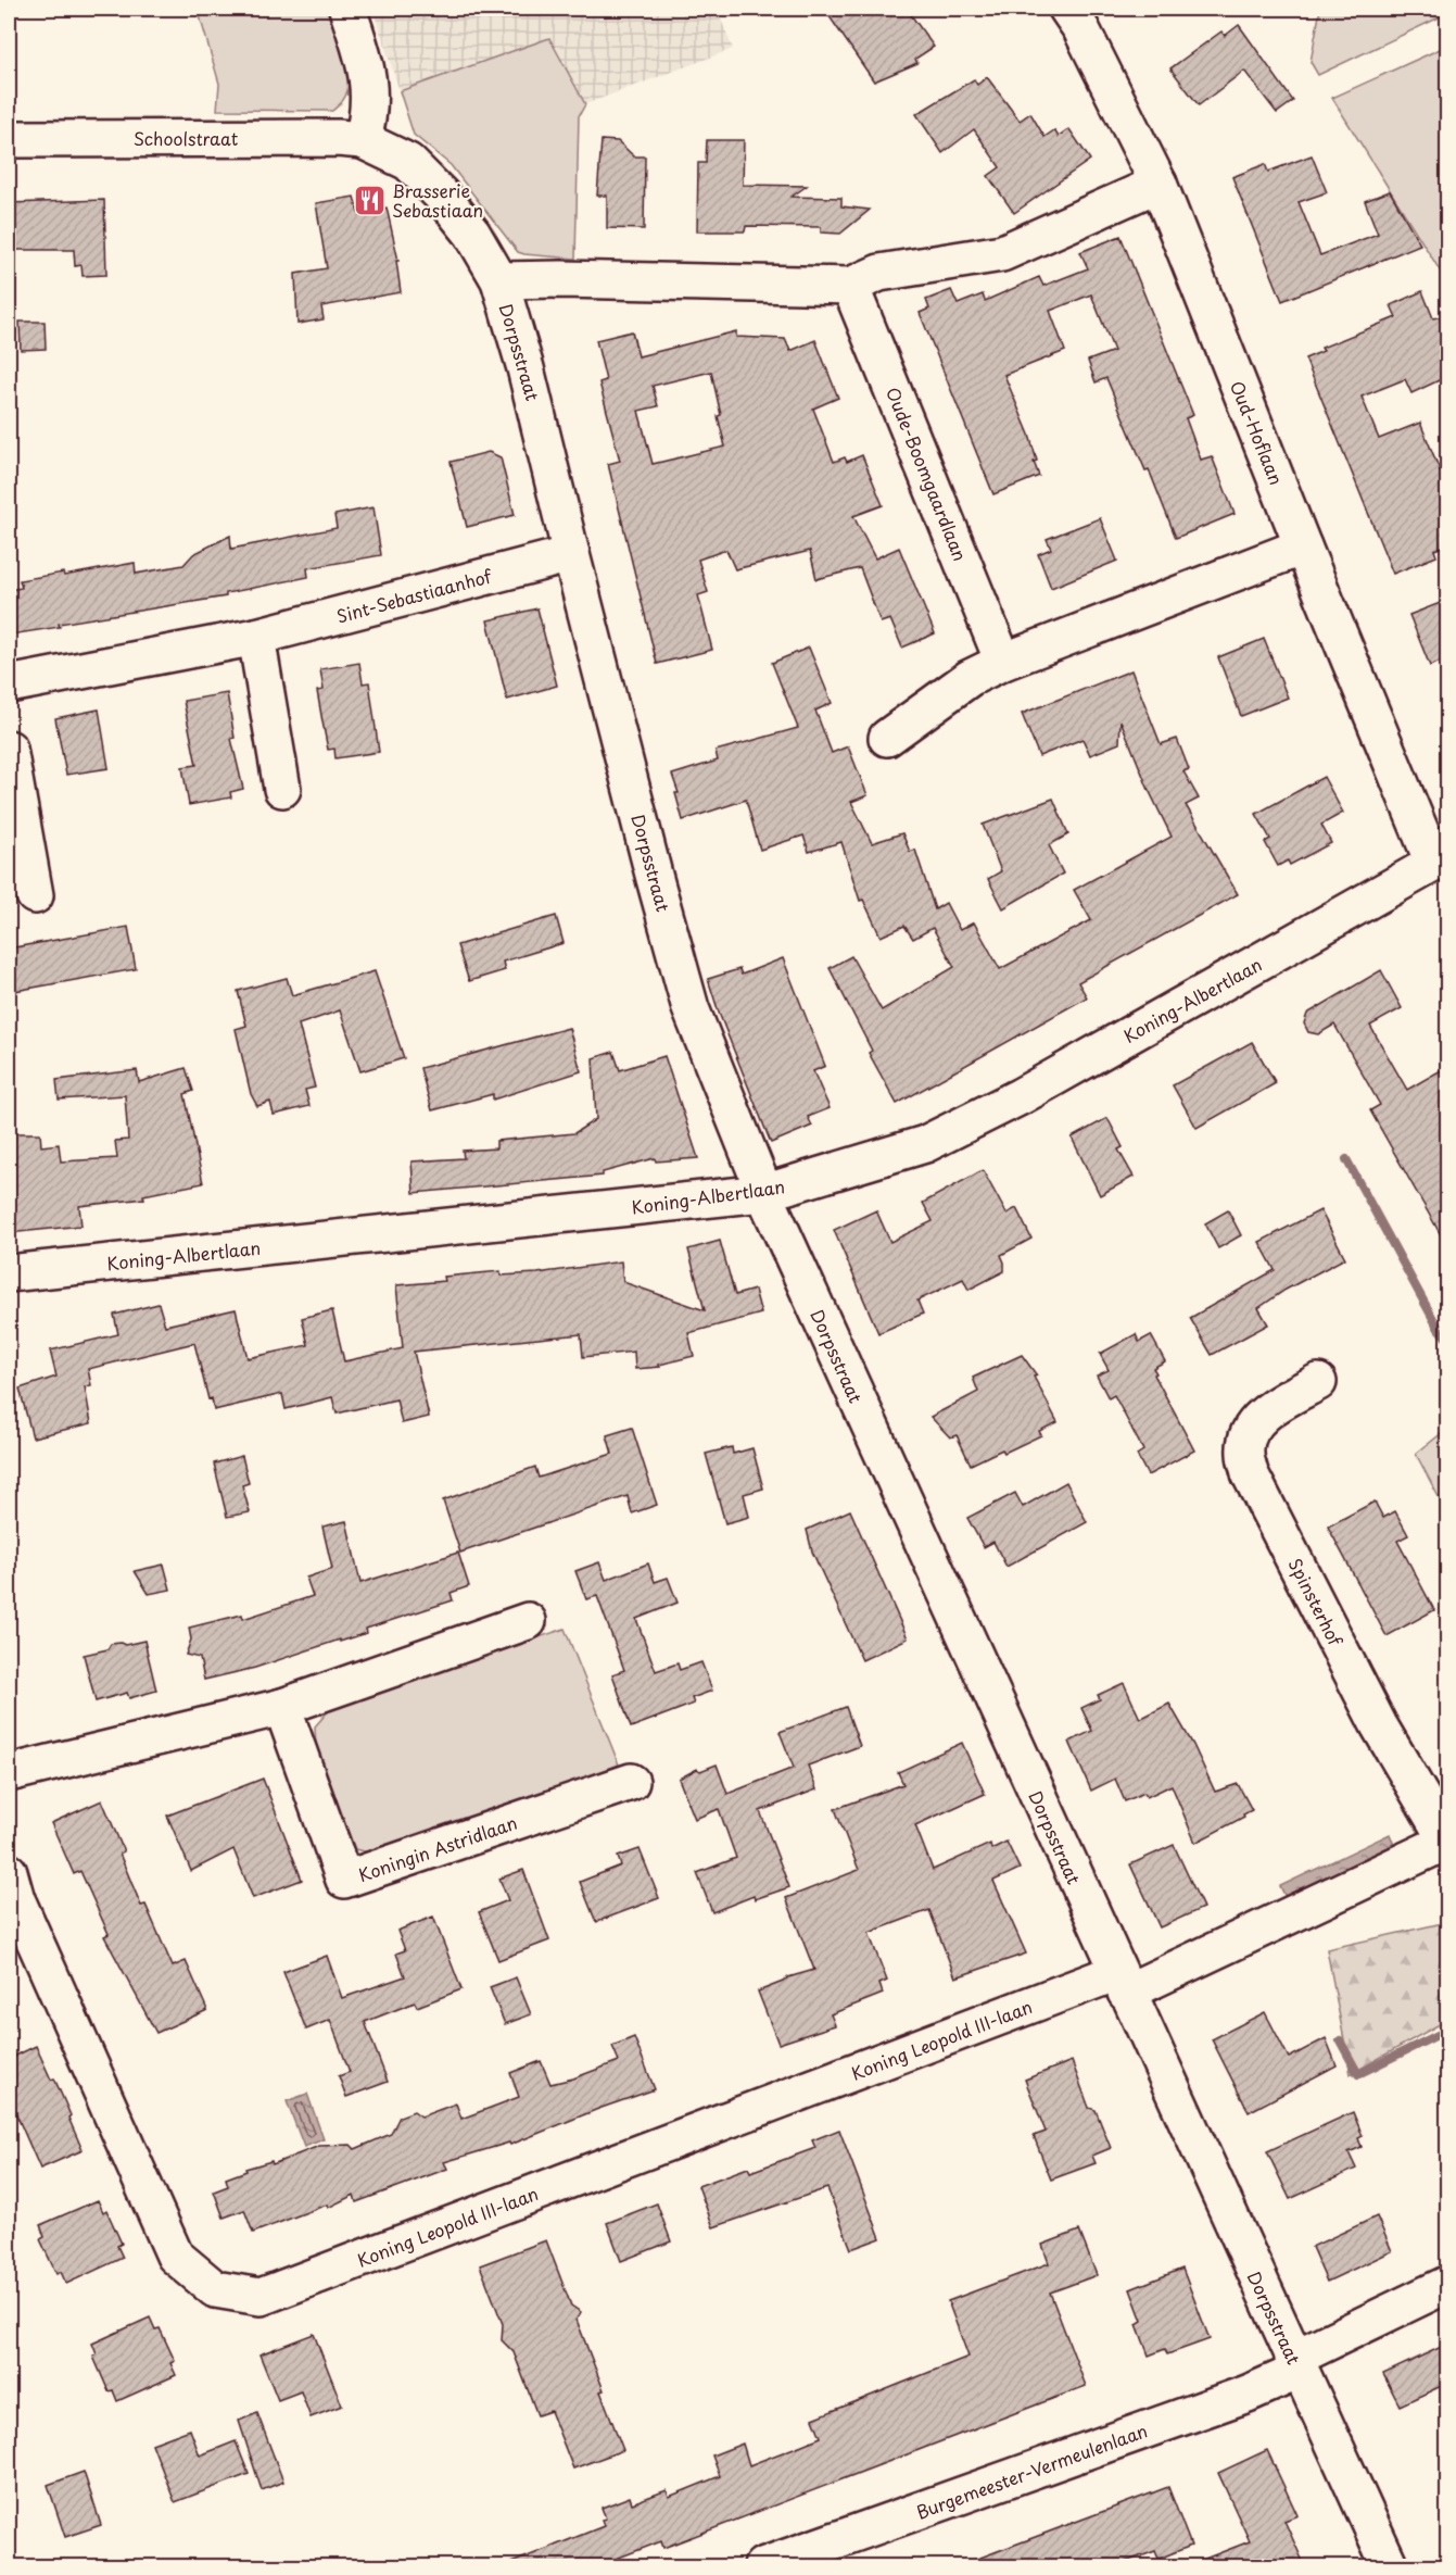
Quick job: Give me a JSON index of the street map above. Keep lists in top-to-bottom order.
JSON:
{
  "streets": {
    "street": [
      "Schoolstraat",
      "Dorpsstraat",
      "Oud-Hoflaan",
      "Oude-Boomgaardlaan",
      "Sint-Sebastiaanhof",
      "Koning-Albertlaan",
      "Spinsterhof",
      "Koningin Astridlaan",
      "Koning Leopold III-laan",
      "Burgemeester-Vermeulenlaan"
    ]
  },
  "crossings": [
    ["Schoolstraat", "Dorpsstraat"],
    ["Dorpsstraat", "Sint-Sebastiaanhof"],
    ["Dorpsstraat", "Koning-Albertlaan"],
    ["Dorpsstraat", "Spinsterhof"],
    ["Dorpsstraat", "Koning Leopold III-laan"],
    ["Dorpsstraat", "Burgemeester-Vermeulenlaan"],
    ["Oud-Hoflaan", "Koning-Albertlaan"],
    ["Spinsterhof", "Koning Leopold III-laan"]
  ],
  "places": {
    "restaurant": ["Brasserie Sebastiaan"]
  }
}
